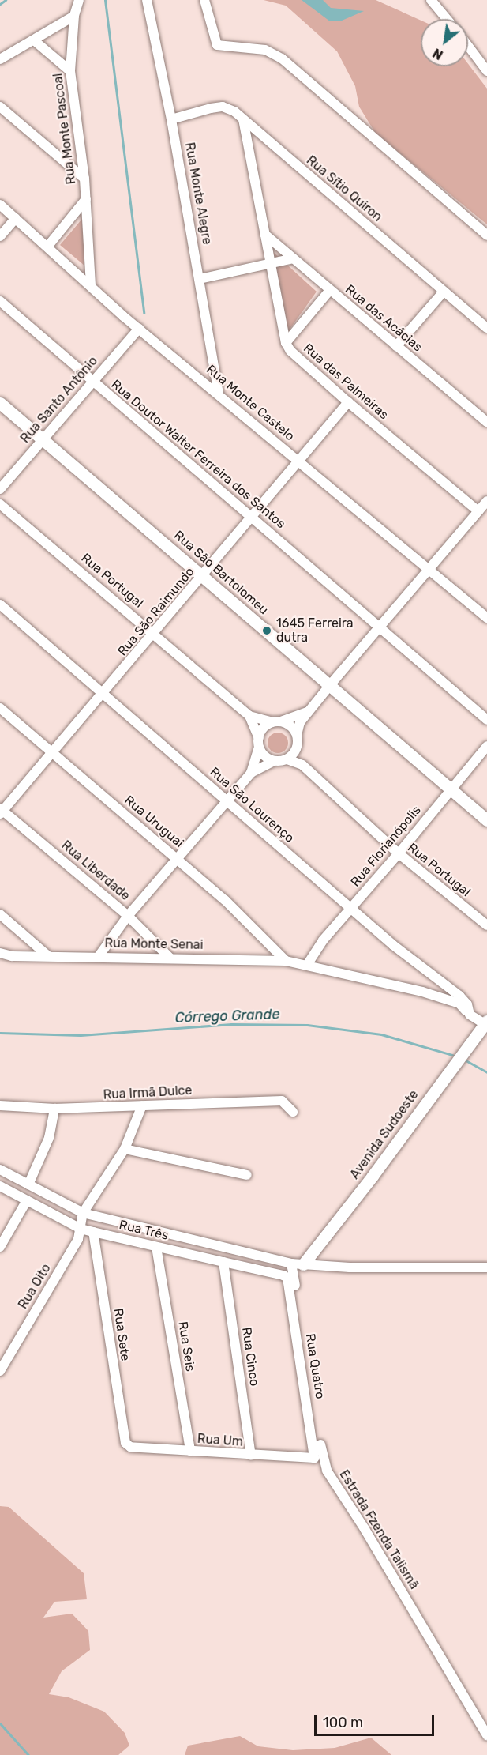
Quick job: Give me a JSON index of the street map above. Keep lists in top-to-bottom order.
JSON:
{
  "streets": {
    "street": [
      "Rua Monte Pascoal",
      "Rua Sítio Quiron",
      "Rua Monte Alegre",
      "Rua das Acácias",
      "Rua das Palmeiras",
      "Rua Santo Antônio",
      "Rua Monte Castelo",
      "Rua Doutor Walter Ferreira dos Santos",
      "Rua São Bartolomeu",
      "Rua Portugal",
      "Rua São Raimundo",
      "Rua São Lourenço",
      "Rua Uruguai",
      "Rua Florianópolis",
      "Rua Liberdade",
      "Rua Monte Senai",
      "Rua Irmã Dulce",
      "Avenida Sudoeste",
      "Rua Três",
      "Rua Oito",
      "Rua Sete",
      "Rua Seis",
      "Rua Cinco",
      "Rua Quatro",
      "Rua Um",
      "Estrada Fzenda Talismã"
    ]
  },
  "crossings": [
    ["Rua Monte Pascoal", "Rua Monte Castelo"],
    ["Rua Sítio Quiron", "Rua Monte Alegre"],
    ["Rua Sítio Quiron", "Rua das Palmeiras"],
    ["Rua Monte Alegre", "Rua Monte Castelo"],
    ["Rua das Acácias", "Rua das Palmeiras"],
    ["Rua das Palmeiras", "Rua São Raimundo"],
    ["Rua Santo Antônio", "Rua Monte Castelo"],
    ["Rua Santo Antônio", "Rua Doutor Walter Ferreira dos Santos"],
    ["Rua Santo Antônio", "Rua São Bartolomeu"],
    ["Rua Monte Castelo", "Rua São Raimundo"],
    ["Rua Doutor Walter Ferreira dos Santos", "Rua São Raimundo"],
    ["Rua São Bartolomeu", "Rua São Raimundo"],
    ["Rua São Bartolomeu", "Rua Florianópolis"],
    ["Rua Portugal", "Rua São Raimundo"],
    ["Rua Portugal", "Rua Florianópolis"],
    ["Rua São Raimundo", "Rua São Lourenço"],
    ["Rua São Raimundo", "Rua Uruguai"],
    ["Rua São Raimundo", "Rua Liberdade"],
    ["Rua São Lourenço", "Rua Florianópolis"],
    ["Rua São Lourenço", "Avenida Sudoeste"],
    ["Rua Uruguai", "Rua Monte Senai"],
    ["Rua Florianópolis", "Rua Monte Senai"],
    ["Rua Liberdade", "Rua Monte Senai"],
    ["Avenida Sudoeste", "Estrada Fzenda Talismã"],
    ["Rua Três", "Rua Oito"],
    ["Rua Três", "Rua Sete"],
    ["Rua Três", "Rua Seis"],
    ["Rua Três", "Rua Cinco"],
    ["Rua Três", "Rua Quatro"],
    ["Rua Sete", "Rua Um"],
    ["Rua Seis", "Rua Um"],
    ["Rua Cinco", "Rua Um"],
    ["Rua Quatro", "Rua Um"]
  ],
  "water": ["Córrego Grande"],
  "places": ["1645 Ferreira dutra"],
  "scale_bar": "100 m",
  "north": "bottom left"
}
